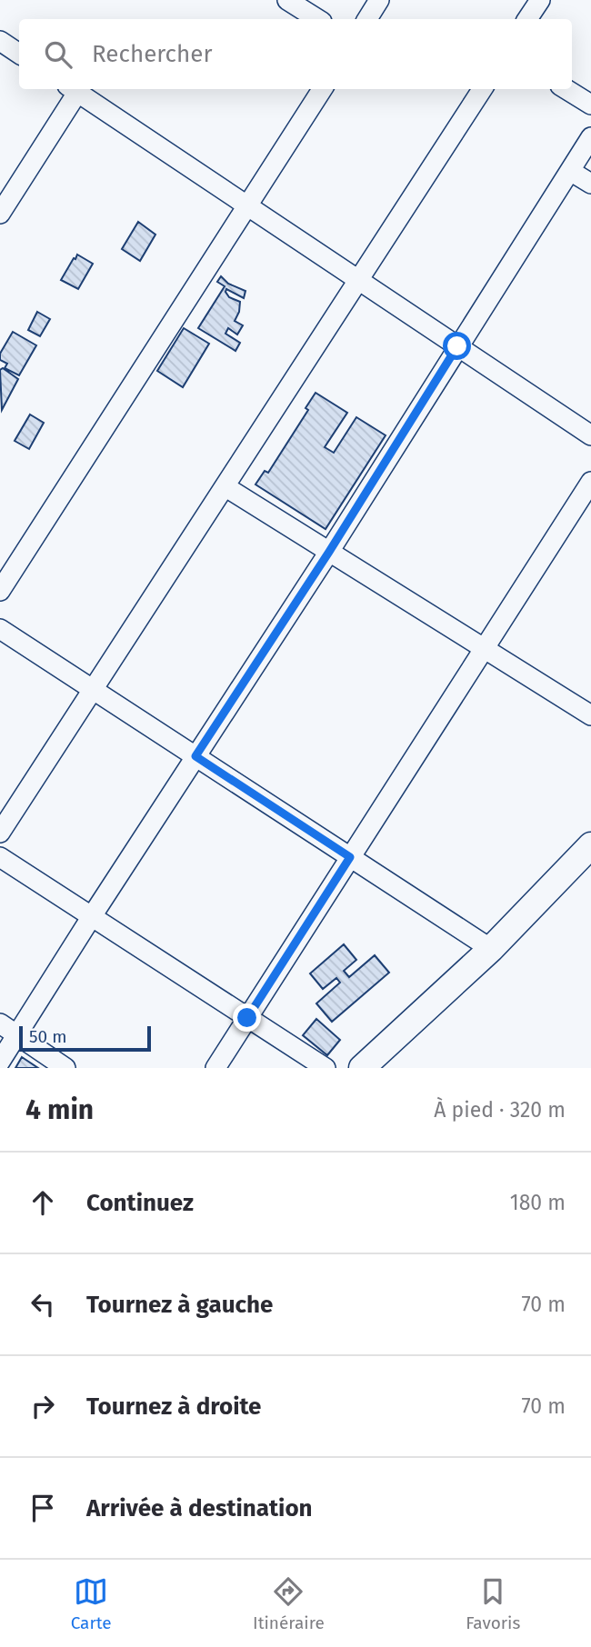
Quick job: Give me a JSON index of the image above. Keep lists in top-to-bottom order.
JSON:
{
  "scale_bar": "50 m",
  "page": {
    "search": "Rechercher",
    "scale": "50 m",
    "heading": ["4 min", "À pied · 320 m"],
    "list": [
      ["Continuez", "180 m"],
      ["Tournez à gauche", "70 m"],
      ["Tournez à droite", "70 m"],
      "Arrivée à destination"
    ],
    "nav": ["Carte", "Itinéraire", "Favoris"]
  }
}
